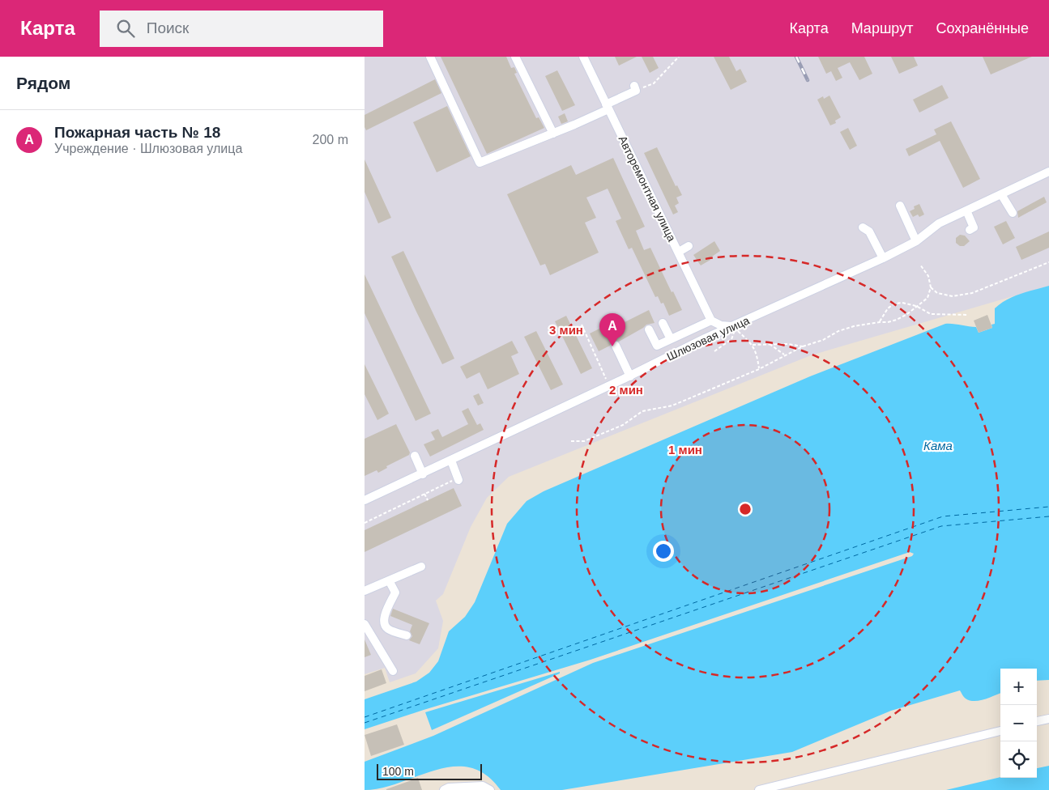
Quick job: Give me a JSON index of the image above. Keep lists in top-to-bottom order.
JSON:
{
  "streets": {
    "street": ["Авторемонтная улица", "Шлюзовая улица"]
  },
  "water": ["Кама"],
  "scale_bar": "100 m",
  "page": {
    "header": "Карта",
    "search": "Поиск",
    "nav": ["Карта", "Маршрут", "Сохранённые"],
    "heading": "Рядом",
    "list": [
      {
        "mark": "A",
        "name": "Пожарная часть № 18",
        "note": "Учреждение · Шлюзовая улица",
        "value": "200 m"
      }
    ],
    "pins": "A",
    "map_buttons": ["+", "−"],
    "scale": "100 m"
  },
  "rings": ["3 мин", "2 мин", "1 мин"]
}
